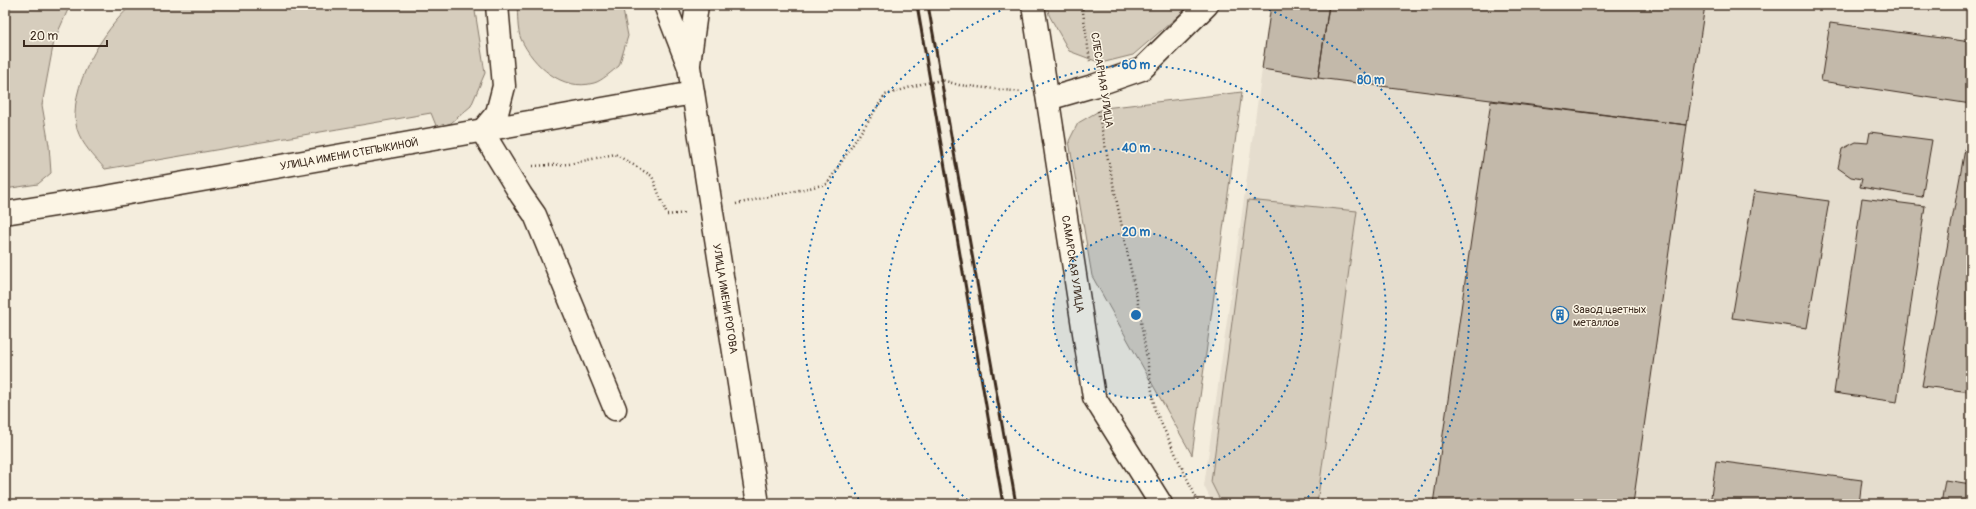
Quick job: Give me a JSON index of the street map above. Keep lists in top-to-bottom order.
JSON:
{
  "streets": {
    "main road": ["УЛИЦА ИМЕНИ СТЕПЫКИНОЙ", "САМАРСКАЯ УЛИЦА", "УЛИЦА ИМЕНИ РОГОВА"],
    "path": ["СЛЕСАРНАЯ УЛИЦА"]
  },
  "crossings": [
    ["УЛИЦА ИМЕНИ СТЕПЫКИНОЙ", "УЛИЦА ИМЕНИ РОГОВА"]
  ],
  "places": {
    "building": ["Завод цветных металлов"]
  },
  "scale_bar": "20 m",
  "rings": [
    "60 m",
    "80 m",
    "40 m",
    "20 m"
  ]
}
